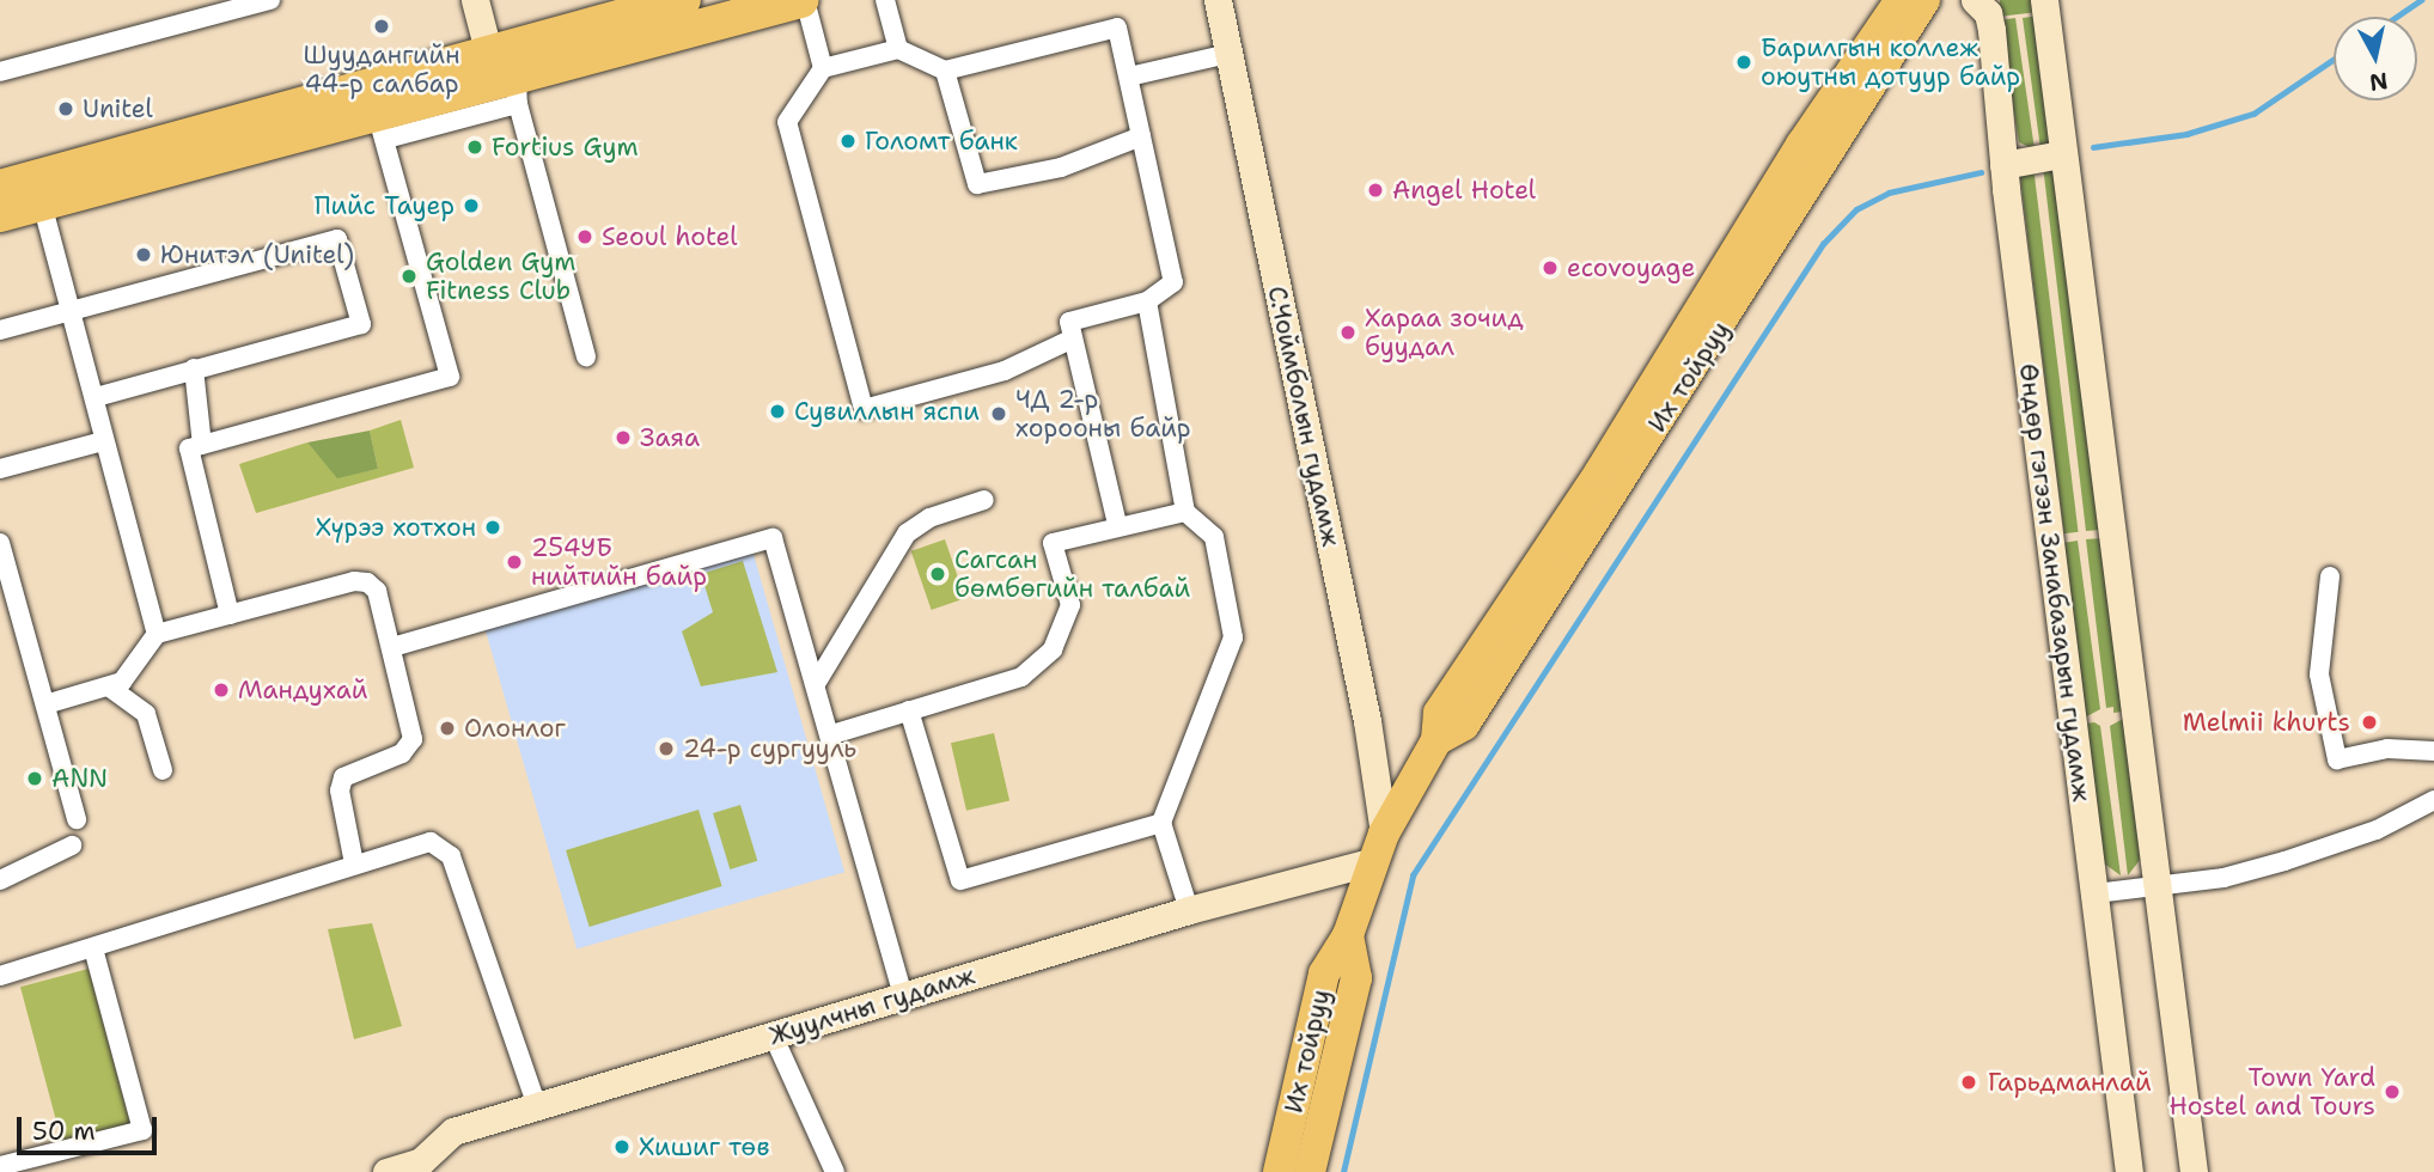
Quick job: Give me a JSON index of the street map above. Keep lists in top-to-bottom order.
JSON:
{
  "streets": {
    "main road": ["Их тойруу"],
    "street": ["С.Чоймболын гудамж", "Өндөр гэгээн Занабазарын гудамж", "Жуулчны гудамж"]
  },
  "crossings": [
    ["Их тойруу", "С.Чоймболын гудамж"],
    ["Их тойруу", "Жуулчны гудамж"]
  ],
  "places": [
    "Шуудангийн 44-р салбар",
    "Барилгын коллеж оюутны дотуур байр",
    "Unitel",
    "Голомт банк",
    "Fortius Gym",
    "Angel Hotel",
    "Пийс Тауер",
    "Seoul hotel",
    "Юнитэл (Unitel)",
    "ecovoyage",
    "Golden Gym Fitness Club",
    "Хараа зочид буудал",
    "Сувиллын яспи",
    "ЧД 2-р хорооны байр",
    "Заяа",
    "Хүрээ хотхон",
    "254УБ нийтийн байр",
    "Сагсан бөмбөгийн талбай",
    "Мандухай",
    "Melmii khurts",
    "Олонлог",
    "24-р сургууль",
    "ANN",
    "Гарьдманлай",
    "Town Yard Hostel and Tours",
    "Хишиг төв"
  ],
  "scale_bar": "50 m",
  "north": "bottom"
}
